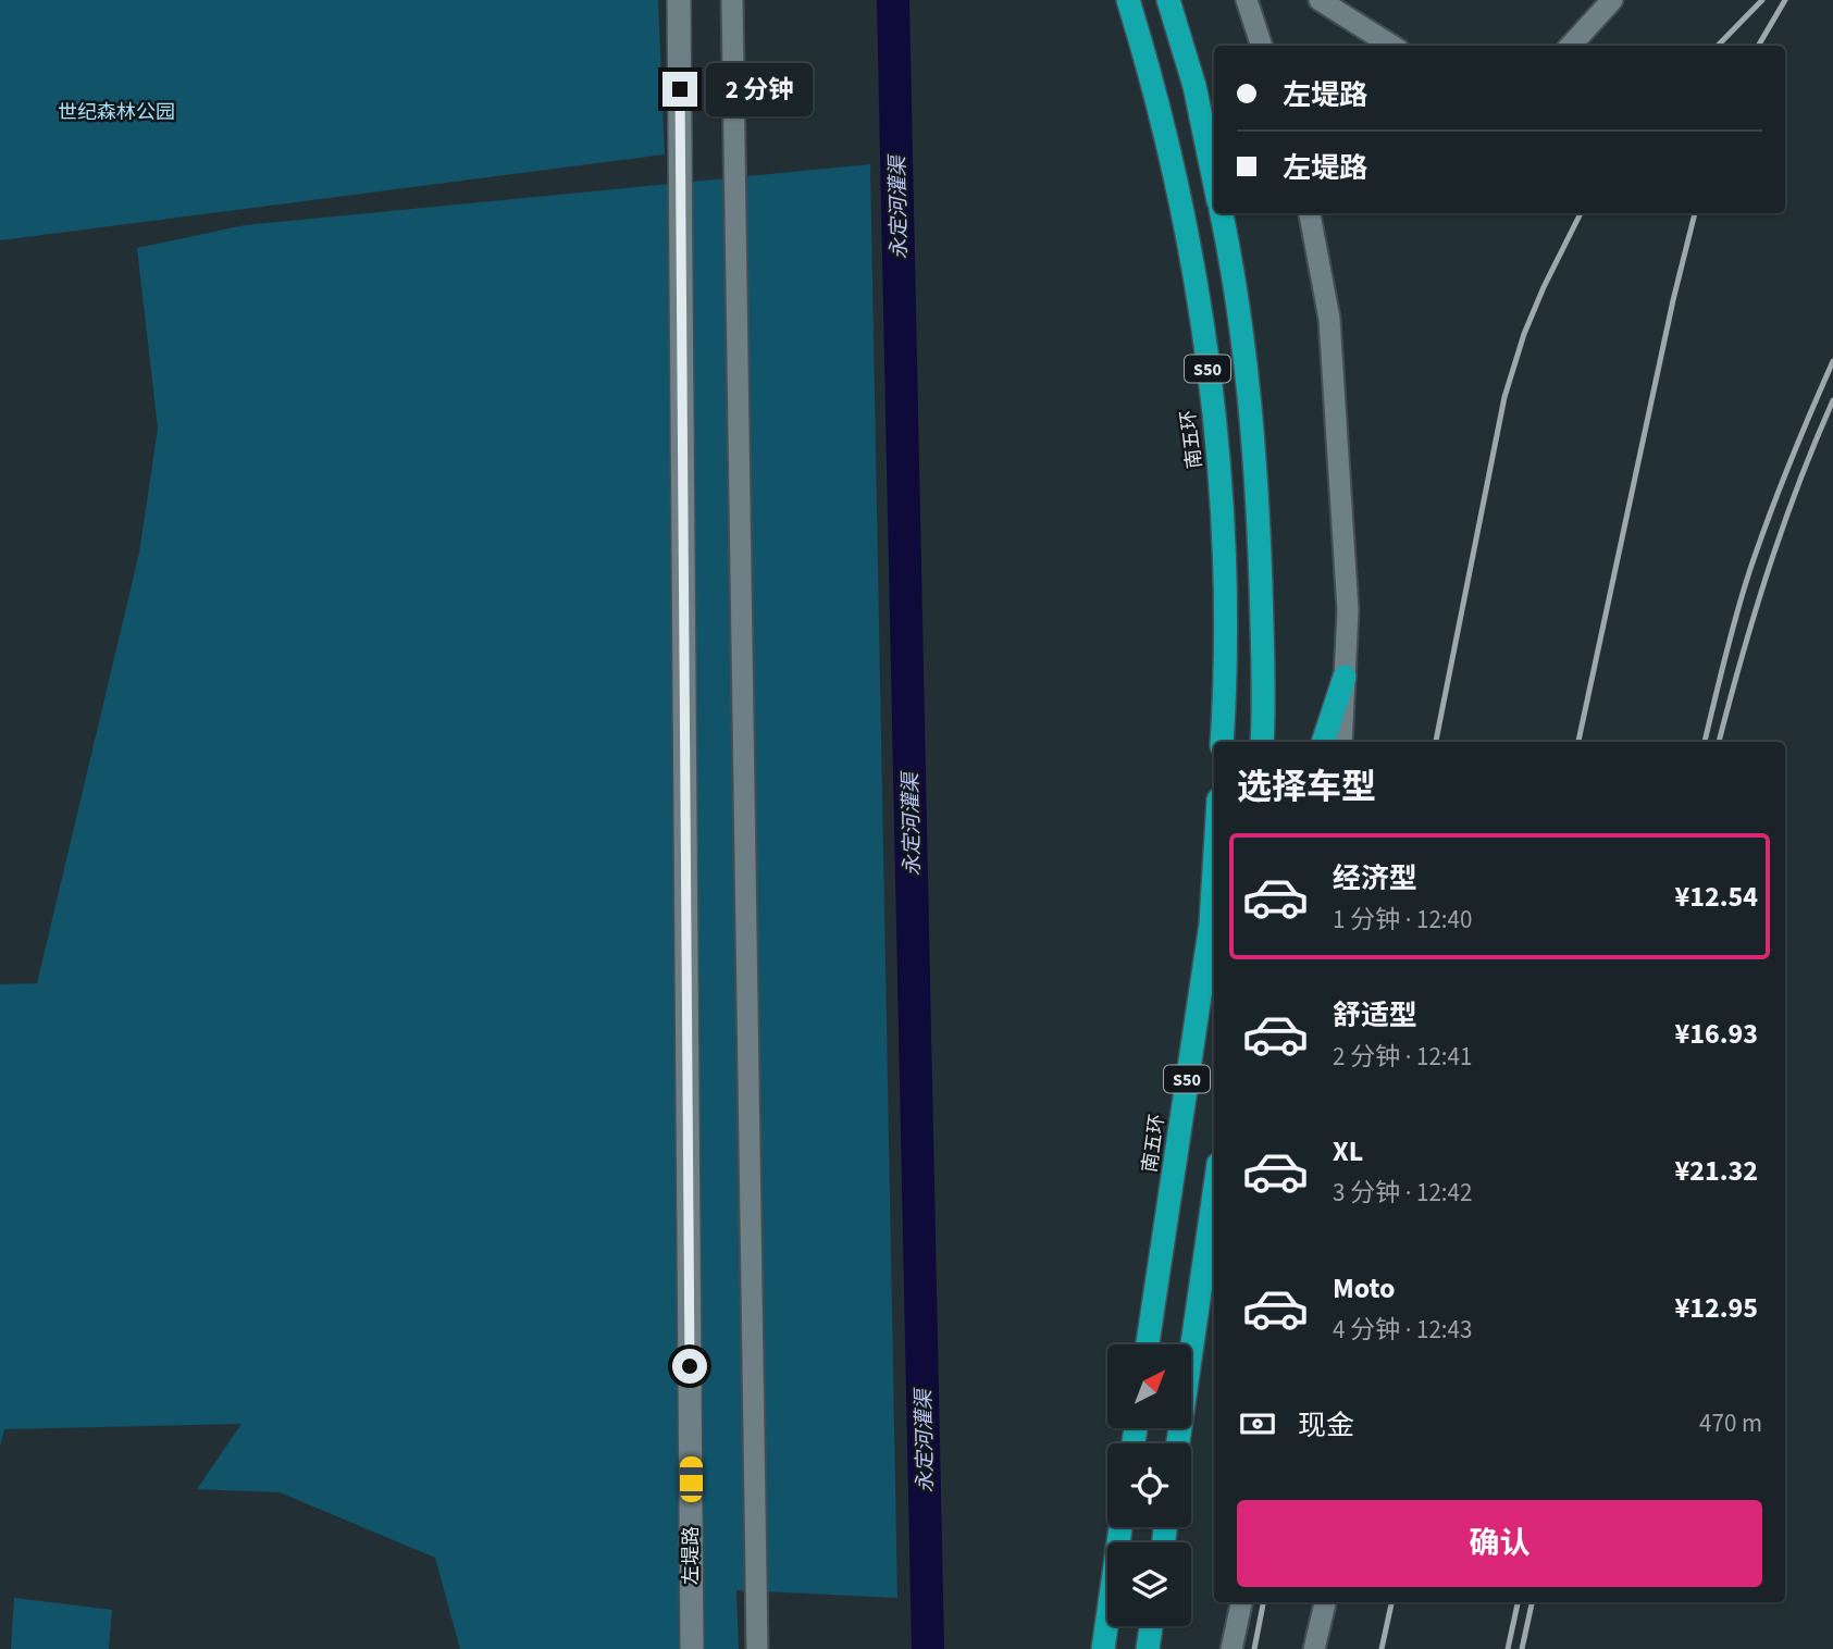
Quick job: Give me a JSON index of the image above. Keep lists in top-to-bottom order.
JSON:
{
  "streets": {
    "highway": ["S50", "南五环"],
    "main road": ["左堤路"]
  },
  "water": ["永定河灌渠"],
  "parks": ["世纪森林公园"],
  "north": "top right",
  "page": {
    "banner": ["左堤路", "左堤路"],
    "bubble": "2 分钟",
    "heading": "选择车型",
    "list": [
      {
        "name": "经济型",
        "note": "1 分钟 · 12:40",
        "value": "¥12.54"
      },
      {
        "name": "舒适型",
        "note": "2 分钟 · 12:41",
        "value": "¥16.93"
      },
      {
        "name": "XL",
        "note": "3 分钟 · 12:42",
        "value": "¥21.32"
      },
      {
        "name": "Moto",
        "note": "4 分钟 · 12:43",
        "value": "¥12.95"
      }
    ],
    "pay": ["现金", "470 m"],
    "buttons": "确认"
  }
}
